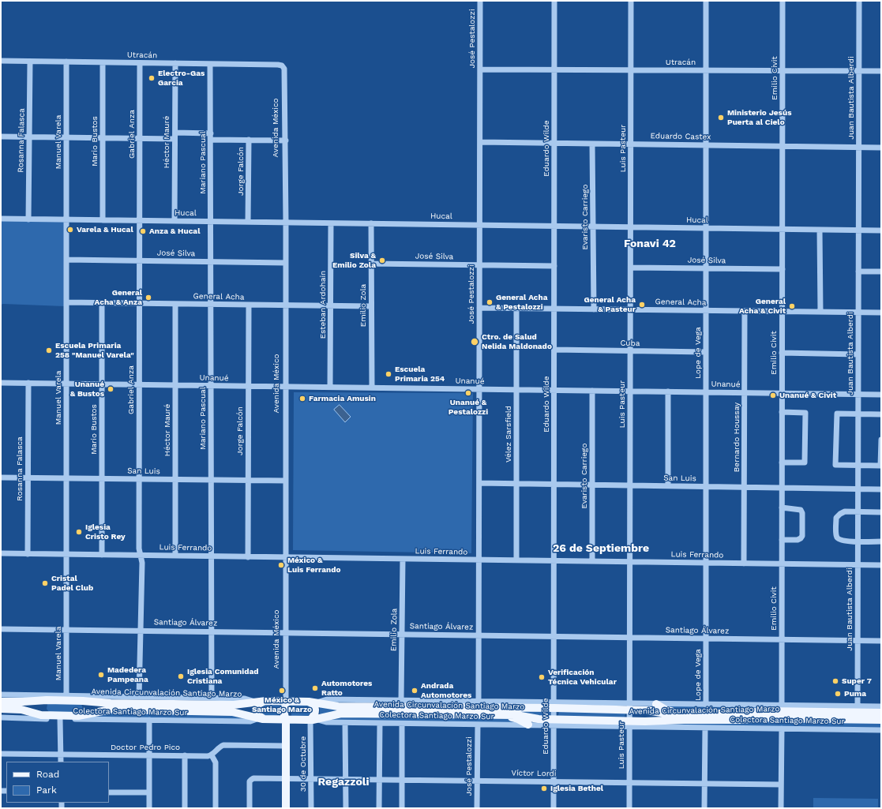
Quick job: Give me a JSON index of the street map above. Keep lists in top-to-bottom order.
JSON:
{
  "streets": {
    "main road": ["Avenida México", "Avenida Circunvalación Santiago Marzo"],
    "street": [
      "José Pestalozzi",
      "Utracán",
      "Emilio Civit",
      "Juan Bautista Alberdi",
      "Gabriel Anza",
      "Eduardo Castex",
      "Rosanna Falasca",
      "Mario Bustos",
      "Manuel Varela",
      "Héctor Mauré",
      "Eduardo Wilde",
      "Luis Pasteur",
      "Mariano Pascual",
      "Jorge Falcón",
      "Hucal",
      "Evaristo Carriego",
      "José Silva",
      "General Acha",
      "Esteban Ardohain",
      "Emilio Zola",
      "Cuba",
      "Lope de Vega",
      "Unanué",
      "Vélez Sarsfield",
      "Bernardo Houssay",
      "San Luis",
      "Luis Ferrando",
      "Santiago Álvarez",
      "Colectora Santiago Marzo Sur",
      "Doctor Pedro Pico",
      "30 de Octubre",
      "Víctor Lordi"
    ]
  },
  "crossings": [
    ["José Pestalozzi", "Utracán"],
    ["José Pestalozzi", "Eduardo Castex"],
    ["José Pestalozzi", "Hucal"],
    ["José Pestalozzi", "José Silva"],
    ["José Pestalozzi", "General Acha"],
    ["José Pestalozzi", "Unanué"],
    ["José Pestalozzi", "San Luis"],
    ["José Pestalozzi", "Luis Ferrando"],
    ["José Pestalozzi", "Santiago Álvarez"],
    ["José Pestalozzi", "Colectora Santiago Marzo Sur"],
    ["José Pestalozzi", "Víctor Lordi"],
    ["Utracán", "Emilio Civit"],
    ["Utracán", "Juan Bautista Alberdi"],
    ["Utracán", "Avenida México"],
    ["Utracán", "Gabriel Anza"],
    ["Utracán", "Rosanna Falasca"],
    ["Utracán", "Mario Bustos"],
    ["Utracán", "Manuel Varela"],
    ["Utracán", "Héctor Mauré"],
    ["Utracán", "Eduardo Wilde"],
    ["Utracán", "Luis Pasteur"],
    ["Utracán", "Mariano Pascual"],
    ["Utracán", "Lope de Vega"],
    ["Emilio Civit", "Eduardo Castex"],
    ["Emilio Civit", "Hucal"],
    ["Emilio Civit", "José Silva"],
    ["Emilio Civit", "General Acha"],
    ["Emilio Civit", "Unanué"],
    ["Emilio Civit", "San Luis"],
    ["Emilio Civit", "Luis Ferrando"],
    ["Emilio Civit", "Santiago Álvarez"],
    ["Emilio Civit", "Colectora Santiago Marzo Sur"],
    ["Juan Bautista Alberdi", "Eduardo Castex"],
    ["Juan Bautista Alberdi", "Hucal"],
    ["Juan Bautista Alberdi", "General Acha"],
    ["Juan Bautista Alberdi", "Unanué"],
    ["Juan Bautista Alberdi", "San Luis"],
    ["Juan Bautista Alberdi", "Luis Ferrando"],
    ["Juan Bautista Alberdi", "Santiago Álvarez"],
    ["Juan Bautista Alberdi", "Colectora Santiago Marzo Sur"],
    ["Avenida México", "Hucal"],
    ["Avenida México", "José Silva"],
    ["Avenida México", "General Acha"],
    ["Avenida México", "Unanué"],
    ["Avenida México", "San Luis"],
    ["Avenida México", "Luis Ferrando"],
    ["Avenida México", "Santiago Álvarez"],
    ["Avenida México", "Avenida Circunvalación Santiago Marzo"],
    ["Avenida México", "Víctor Lordi"],
    ["Gabriel Anza", "Hucal"],
    ["Gabriel Anza", "José Silva"],
    ["Gabriel Anza", "General Acha"],
    ["Gabriel Anza", "Unanué"],
    ["Gabriel Anza", "San Luis"],
    ["Gabriel Anza", "Luis Ferrando"],
    ["Gabriel Anza", "Santiago Álvarez"],
    ["Gabriel Anza", "Colectora Santiago Marzo Sur"],
    ["Eduardo Castex", "Eduardo Wilde"],
    ["Eduardo Castex", "Luis Pasteur"],
    ["Eduardo Castex", "Evaristo Carriego"],
    ["Eduardo Castex", "Lope de Vega"],
    ["Rosanna Falasca", "Hucal"],
    ["Rosanna Falasca", "Unanué"],
    ["Rosanna Falasca", "San Luis"],
    ["Rosanna Falasca", "Luis Ferrando"],
    ["Mario Bustos", "Hucal"],
    ["Mario Bustos", "General Acha"],
    ["Mario Bustos", "Unanué"],
    ["Mario Bustos", "San Luis"],
    ["Mario Bustos", "Luis Ferrando"],
    ["Manuel Varela", "Hucal"],
    ["Manuel Varela", "José Silva"],
    ["Manuel Varela", "General Acha"],
    ["Manuel Varela", "Unanué"],
    ["Manuel Varela", "San Luis"],
    ["Manuel Varela", "Luis Ferrando"],
    ["Manuel Varela", "Santiago Álvarez"],
    ["Manuel Varela", "Colectora Santiago Marzo Sur"],
    ["Héctor Mauré", "Hucal"],
    ["Héctor Mauré", "General Acha"],
    ["Héctor Mauré", "Unanué"],
    ["Héctor Mauré", "San Luis"],
    ["Héctor Mauré", "Luis Ferrando"],
    ["Eduardo Wilde", "Hucal"],
    ["Eduardo Wilde", "José Silva"],
    ["Eduardo Wilde", "General Acha"],
    ["Eduardo Wilde", "Cuba"],
    ["Eduardo Wilde", "Unanué"],
    ["Eduardo Wilde", "San Luis"],
    ["Eduardo Wilde", "Luis Ferrando"],
    ["Eduardo Wilde", "Santiago Álvarez"],
    ["Eduardo Wilde", "Avenida Circunvalación Santiago Marzo"],
    ["Eduardo Wilde", "Colectora Santiago Marzo Sur"],
    ["Eduardo Wilde", "Víctor Lordi"],
    ["Luis Pasteur", "Hucal"],
    ["Luis Pasteur", "José Silva"],
    ["Luis Pasteur", "General Acha"],
    ["Luis Pasteur", "Cuba"],
    ["Luis Pasteur", "Unanué"],
    ["Luis Pasteur", "San Luis"],
    ["Luis Pasteur", "Luis Ferrando"],
    ["Luis Pasteur", "Santiago Álvarez"],
    ["Luis Pasteur", "Avenida Circunvalación Santiago Marzo"],
    ["Luis Pasteur", "Colectora Santiago Marzo Sur"],
    ["Luis Pasteur", "Víctor Lordi"],
    ["Mariano Pascual", "Hucal"],
    ["Mariano Pascual", "José Silva"],
    ["Mariano Pascual", "General Acha"],
    ["Mariano Pascual", "Unanué"],
    ["Mariano Pascual", "San Luis"],
    ["Mariano Pascual", "Luis Ferrando"],
    ["Mariano Pascual", "Santiago Álvarez"],
    ["Mariano Pascual", "Colectora Santiago Marzo Sur"],
    ["Jorge Falcón", "Hucal"],
    ["Jorge Falcón", "General Acha"],
    ["Jorge Falcón", "Unanué"],
    ["Jorge Falcón", "San Luis"],
    ["Jorge Falcón", "Luis Ferrando"],
    ["Hucal", "Evaristo Carriego"],
    ["Hucal", "Esteban Ardohain"],
    ["Hucal", "Emilio Zola"],
    ["Hucal", "Lope de Vega"],
    ["Evaristo Carriego", "General Acha"],
    ["Evaristo Carriego", "Unanué"],
    ["Evaristo Carriego", "San Luis"],
    ["Evaristo Carriego", "Luis Ferrando"],
    ["José Silva", "Emilio Zola"],
    ["José Silva", "Lope de Vega"],
    ["General Acha", "Esteban Ardohain"],
    ["General Acha", "Emilio Zola"],
    ["General Acha", "Lope de Vega"],
    ["General Acha", "Vélez Sarsfield"],
    ["General Acha", "Bernardo Houssay"],
    ["Esteban Ardohain", "Unanué"],
    ["Emilio Zola", "Unanué"],
    ["Emilio Zola", "Luis Ferrando"],
    ["Emilio Zola", "Santiago Álvarez"],
    ["Emilio Zola", "Colectora Santiago Marzo Sur"],
    ["Cuba", "Lope de Vega"],
    ["Lope de Vega", "Unanué"],
    ["Lope de Vega", "San Luis"],
    ["Lope de Vega", "Luis Ferrando"],
    ["Lope de Vega", "Santiago Álvarez"],
    ["Lope de Vega", "Colectora Santiago Marzo Sur"],
    ["Unanué", "Vélez Sarsfield"],
    ["Unanué", "Bernardo Houssay"],
    ["Vélez Sarsfield", "San Luis"],
    ["Vélez Sarsfield", "Luis Ferrando"],
    ["Bernardo Houssay", "San Luis"],
    ["Bernardo Houssay", "Luis Ferrando"],
    ["Avenida Circunvalación Santiago Marzo", "Colectora Santiago Marzo Sur"],
    ["Avenida Circunvalación Santiago Marzo", "30 de Octubre"],
    ["Colectora Santiago Marzo Sur", "30 de Octubre"],
    ["30 de Octubre", "Víctor Lordi"]
  ],
  "districts": ["Fonavi 42", "26 de Septiembre", "Regazzoli"],
  "places": [
    "Electro-Gas Garcia",
    "Ministerio Jesús Puerta al Cielo",
    "Varela & Hucal",
    "Anza & Hucal",
    "Silva & Emilio Zola",
    "General Acha & Anza",
    "General Acha & Pestalozzi",
    "General Acha & Pasteur",
    "General Acha & Civit",
    "Ctro. de Salud Nelida Maldonado",
    "Escuela Primaria 258 \"Manuel Varela\"",
    "Escuela Primaria 254",
    "Unanué & Bustos",
    "Unanué & Pestalozzi",
    "Unanué & Civit",
    "Farmacia Amusin",
    "Iglesia Cristo Rey",
    "México & Luis Ferrando",
    "Cristal Padel Club",
    "Madedera Pampeana",
    "Iglesia Comunidad Cristiana",
    "Verificación Técnica Vehicular",
    "Super 7",
    "Automotores Ratto",
    "México & Santiago Marzo",
    "Andrada Automotores",
    "Puma",
    "Iglesia Bethel"
  ],
  "legend": ["Road", "Park"]
}
